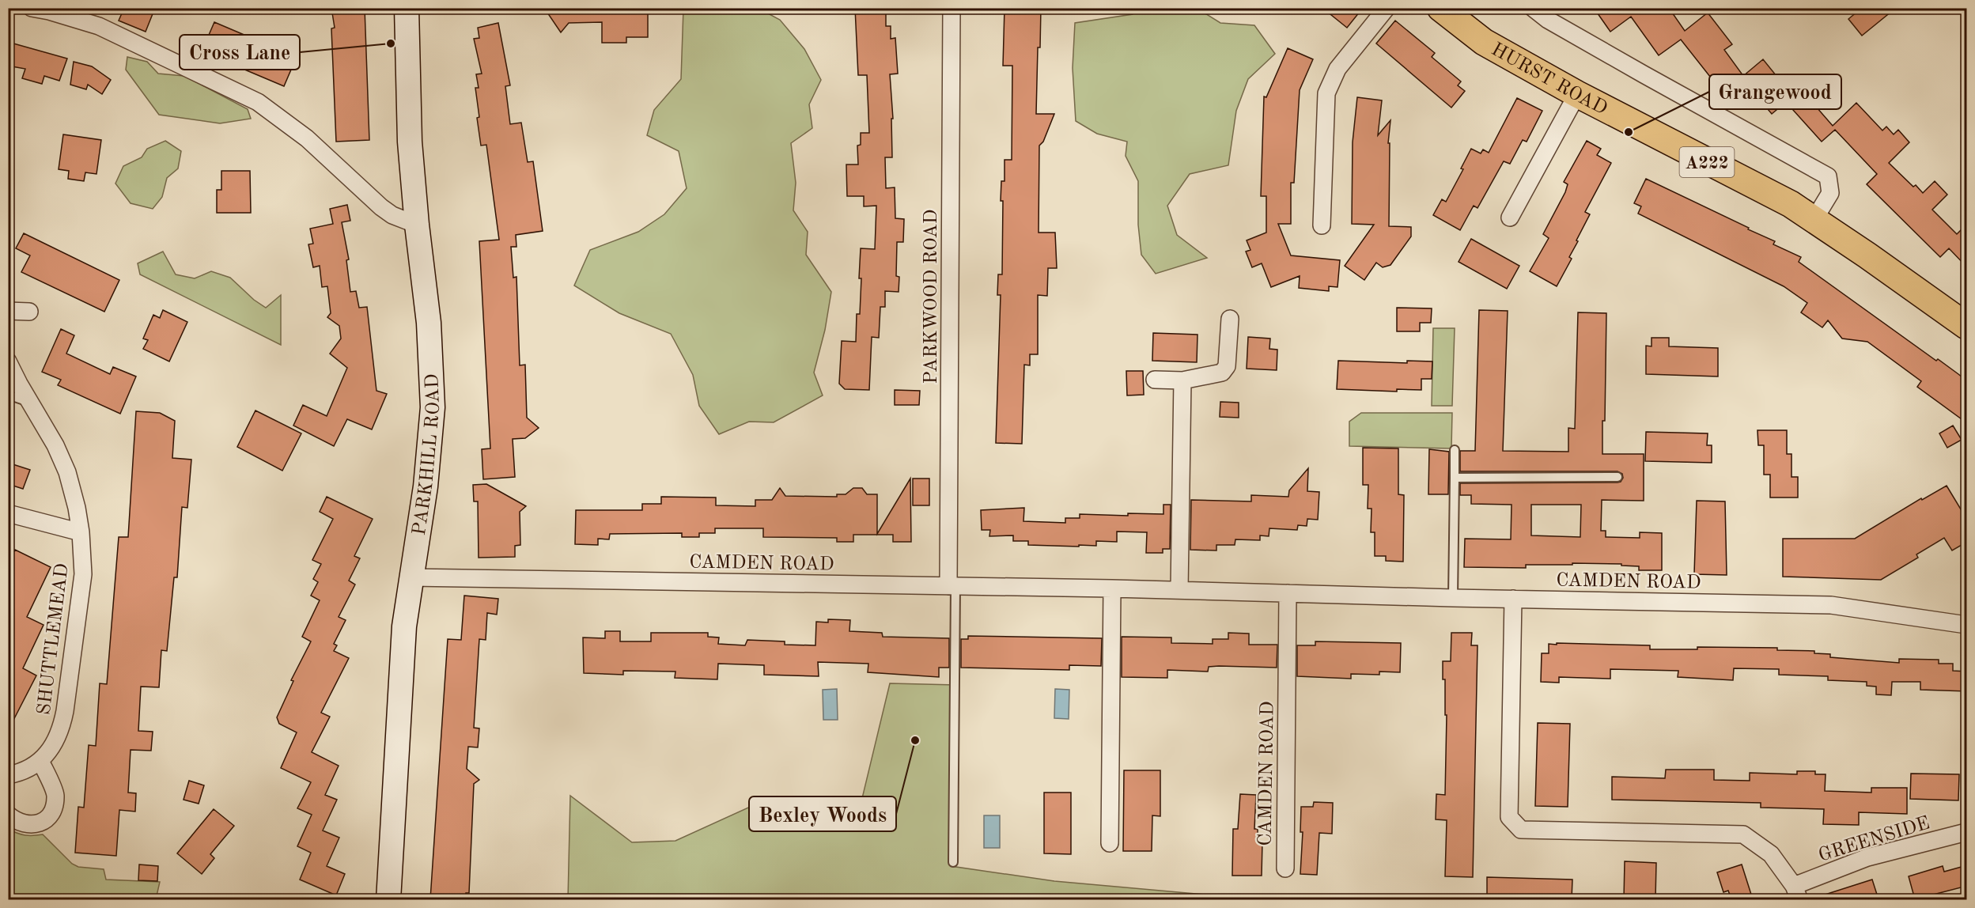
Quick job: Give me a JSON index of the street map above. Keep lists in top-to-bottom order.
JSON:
{
  "streets": {
    "main road": ["HURST ROAD", "A222", "PARKHILL ROAD"],
    "street": [
      "PARKWOOD ROAD",
      "CAMDEN ROAD",
      "SHUTTLEMEAD",
      "GREENSIDE"
    ]
  },
  "crossings": [
    ["PARKWOOD ROAD", "CAMDEN ROAD"],
    ["PARKHILL ROAD", "CAMDEN ROAD"]
  ],
  "places": ["Cross Lane", "Grangewood", "Bexley Woods"]
}
